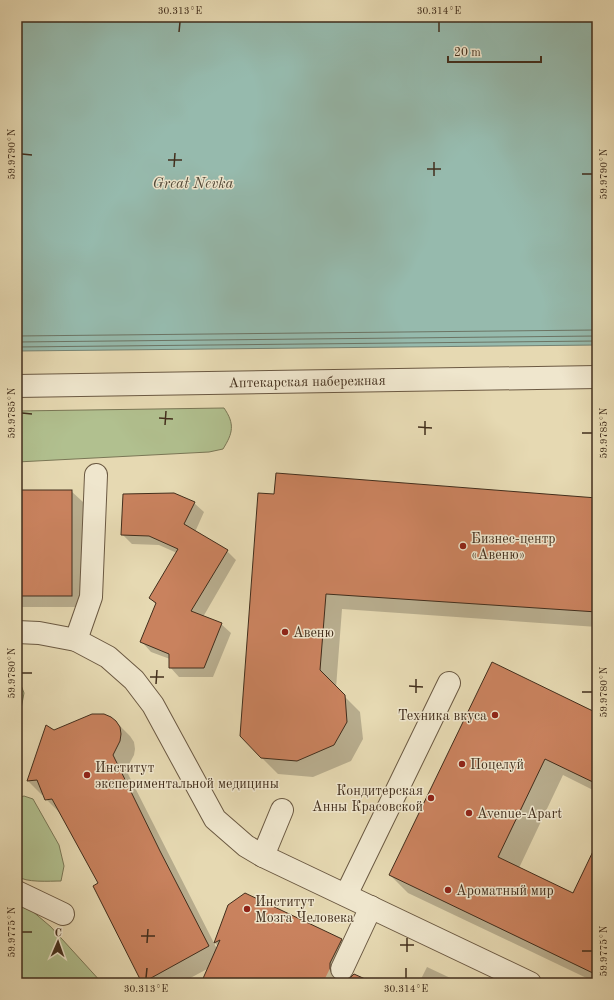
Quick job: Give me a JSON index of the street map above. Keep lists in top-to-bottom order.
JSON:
{
  "streets": {
    "street": ["Аптекарская набережная"]
  },
  "water": ["Great Nevka"],
  "places": [
    "Бизнес-центр «Авеню»",
    "Авеню",
    "Техника вкуса",
    "Поцелуй",
    "Институт экспериментальной медицины",
    "Кондитерская Анны Красовской",
    "Avenue-Apart",
    "Ароматный мир",
    "Институт Мозга Человека"
  ],
  "scale_bar": "20 m",
  "north": "top",
  "coordinates": [
    "30.313°E",
    "30.314°E",
    "59.9790°N",
    "59.9785°N",
    "59.9780°N",
    "59.9775°N"
  ]
}
